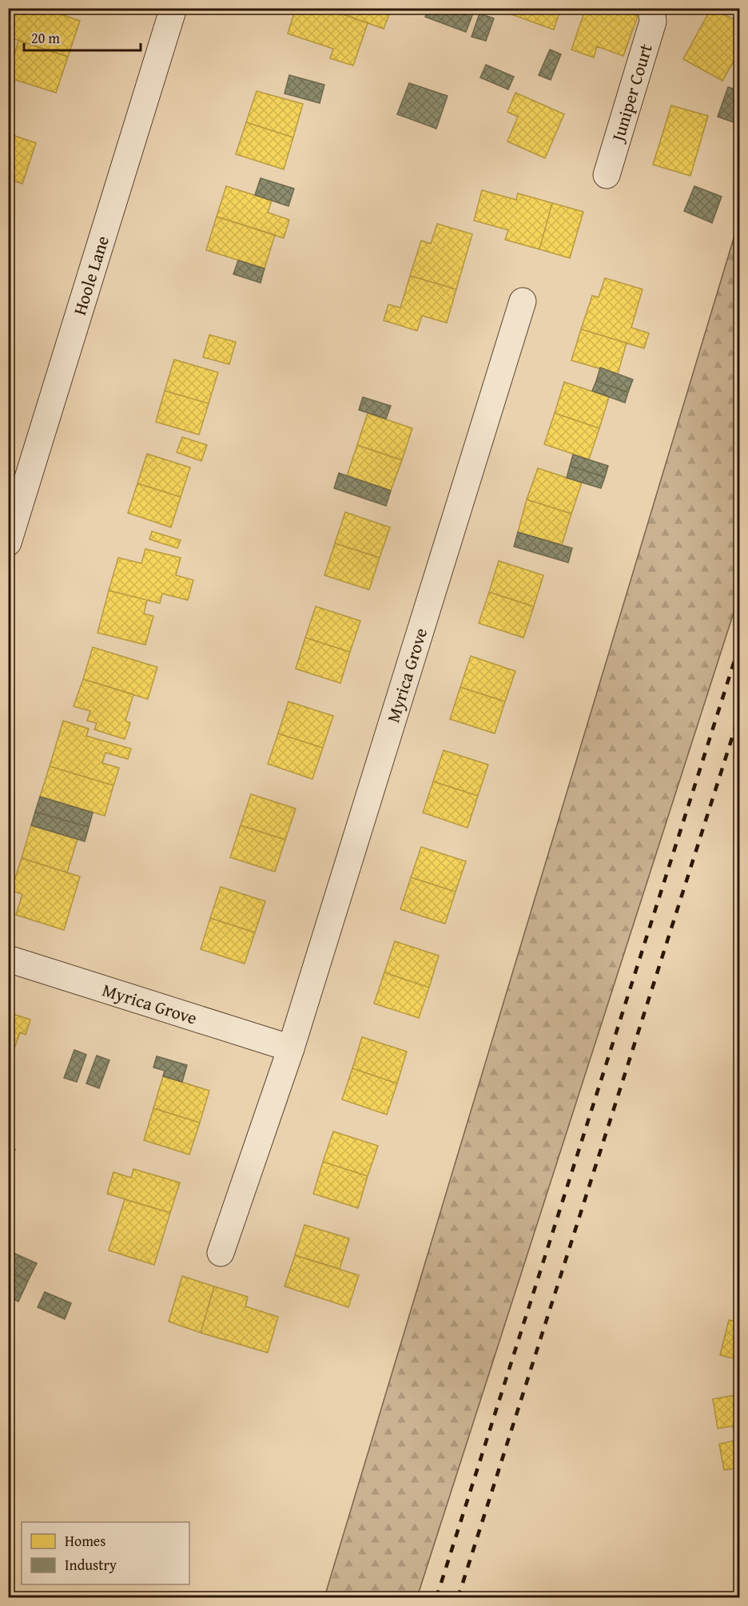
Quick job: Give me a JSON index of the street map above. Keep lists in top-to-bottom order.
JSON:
{
  "streets": {
    "street": ["Juniper Court", "Hoole Lane", "Myrica Grove"]
  },
  "legend": ["Homes", "Industry"],
  "scale_bar": "20 m"
}
